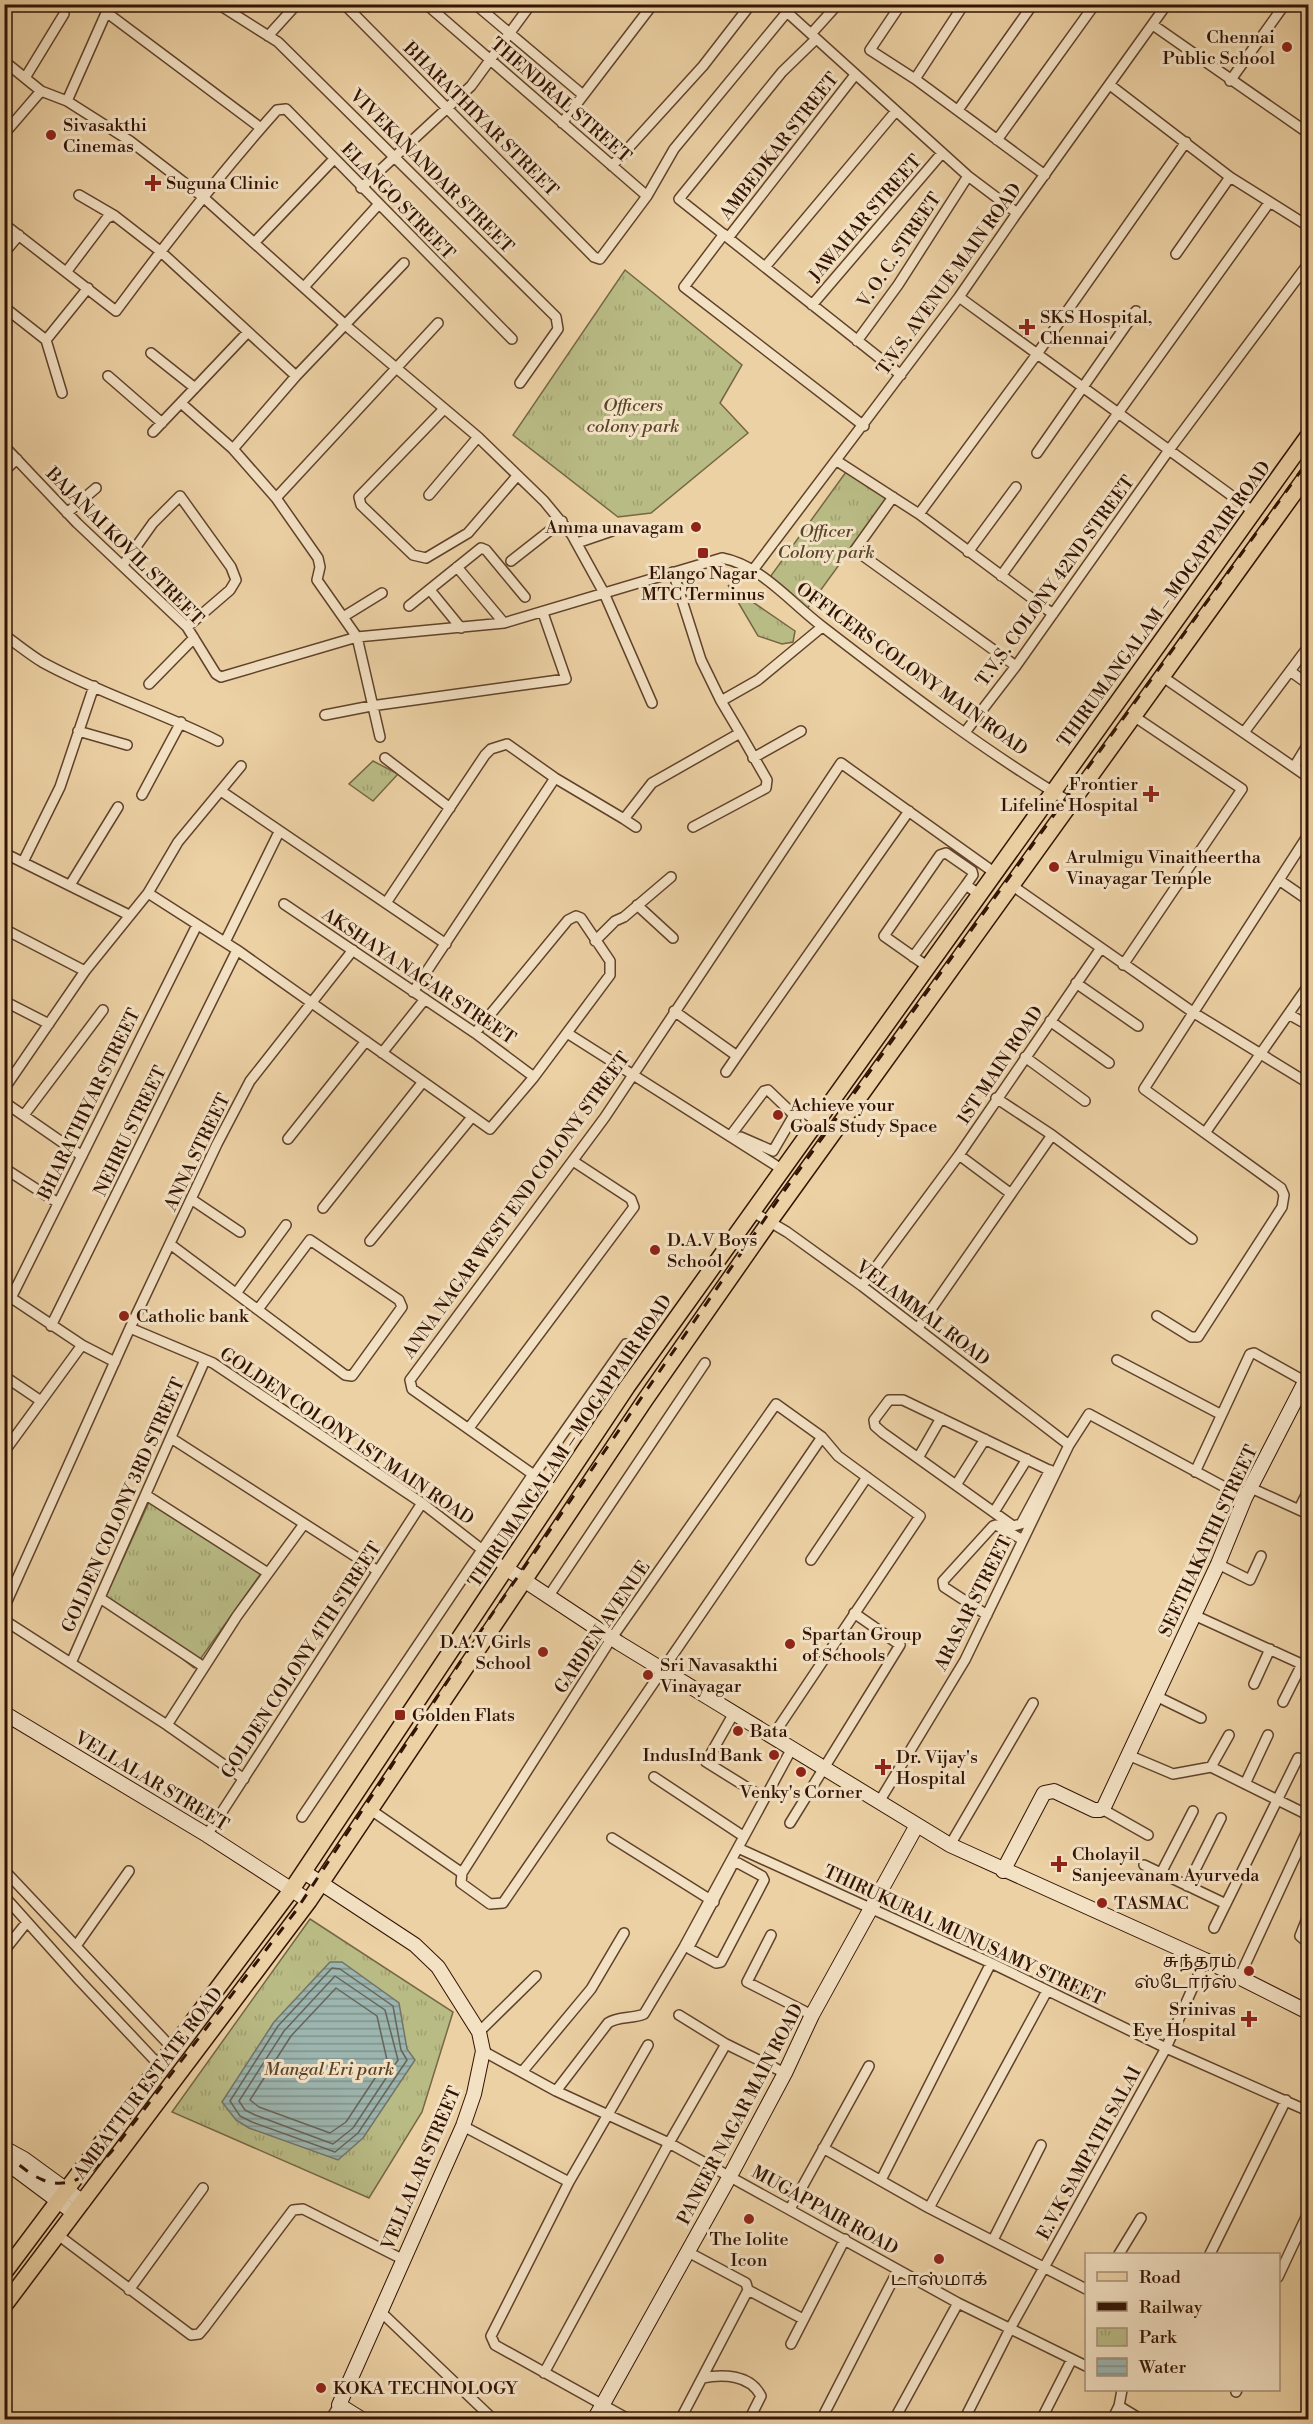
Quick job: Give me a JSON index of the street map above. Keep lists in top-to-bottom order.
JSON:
{
  "streets": {
    "main road": ["THIRUMANGALAM – MOGAPPAIR ROAD", "AMBATTUR ESTATE ROAD"],
    "street": [
      "THENDRAL STREET",
      "BHARATHIYAR STREET",
      "AMBEDKAR STREET",
      "VIVEKANANDAR STREET",
      "ELANGO STREET",
      "JAWAHAR STREET",
      "V. O. C. STREET",
      "T.V.S. AVENUE MAIN ROAD",
      "BAJANAI KOVIL STREET",
      "T.V.S. COLONY 42ND STREET",
      "OFFICERS COLONY MAIN ROAD",
      "AKSHAYA NAGAR STREET",
      "1ST MAIN ROAD",
      "NEHRU STREET",
      "ANNA STREET",
      "ANNA NAGAR WEST END COLONY STREET",
      "VELAMMAL ROAD",
      "GOLDEN COLONY 1ST MAIN ROAD",
      "GOLDEN COLONY 3RD STREET",
      "SEETHAKATHI STREET",
      "ARASAR STREET",
      "GARDEN AVENUE",
      "GOLDEN COLONY 4TH STREET",
      "VELLALAR STREET",
      "THIRUKURAL MUNUSAMY STREET",
      "PANEER NAGAR MAIN ROAD",
      "E.V.K SAMPATH SALAI",
      "MUGAPPAIR ROAD"
    ]
  },
  "crossings": [
    ["THENDRAL STREET", "BHARATHIYAR STREET"],
    ["AMBEDKAR STREET", "T.V.S. AVENUE MAIN ROAD"],
    ["T.V.S. AVENUE MAIN ROAD", "OFFICERS COLONY MAIN ROAD"],
    ["BAJANAI KOVIL STREET", "OFFICERS COLONY MAIN ROAD"],
    ["T.V.S. COLONY 42ND STREET", "OFFICERS COLONY MAIN ROAD"],
    ["THIRUMANGALAM – MOGAPPAIR ROAD", "OFFICERS COLONY MAIN ROAD"],
    ["THIRUMANGALAM – MOGAPPAIR ROAD", "ANNA NAGAR WEST END COLONY STREET"],
    ["THIRUMANGALAM – MOGAPPAIR ROAD", "VELAMMAL ROAD"],
    ["THIRUMANGALAM – MOGAPPAIR ROAD", "GOLDEN COLONY 1ST MAIN ROAD"],
    ["THIRUMANGALAM – MOGAPPAIR ROAD", "VELLALAR STREET"],
    ["THIRUMANGALAM – MOGAPPAIR ROAD", "AMBATTUR ESTATE ROAD"],
    ["AKSHAYA NAGAR STREET", "ANNA STREET"],
    ["1ST MAIN ROAD", "VELAMMAL ROAD"],
    ["ANNA STREET", "GOLDEN COLONY 1ST MAIN ROAD"],
    ["VELAMMAL ROAD", "ARASAR STREET"],
    ["GOLDEN COLONY 1ST MAIN ROAD", "GOLDEN COLONY 3RD STREET"],
    ["GOLDEN COLONY 1ST MAIN ROAD", "GOLDEN COLONY 4TH STREET"],
    ["GOLDEN COLONY 4TH STREET", "VELLALAR STREET"],
    ["VELLALAR STREET", "AMBATTUR ESTATE ROAD"],
    ["VELLALAR STREET", "MUGAPPAIR ROAD"],
    ["THIRUKURAL MUNUSAMY STREET", "PANEER NAGAR MAIN ROAD"],
    ["THIRUKURAL MUNUSAMY STREET", "E.V.K SAMPATH SALAI"],
    ["PANEER NAGAR MAIN ROAD", "MUGAPPAIR ROAD"],
    ["E.V.K SAMPATH SALAI", "MUGAPPAIR ROAD"]
  ],
  "parks": ["Officers colony park", "Officer Colony park", "Mangal Eri park"],
  "places": {
    "other": [
      "Chennai Public School",
      "Sivasakthi Cinemas",
      "Amma unavagam",
      "Arulmigu Vinaitheertha Vinayagar Temple",
      "Achieve your Goals Study Space",
      "D.A.V Boys School",
      "Catholic bank",
      "Spartan Group of Schools",
      "D.A.V Girls School",
      "Sri Navasakthi Vinayagar",
      "Bata",
      "IndusInd Bank",
      "Venky's Corner",
      "TASMAC",
      "சுந்தரம் ஸ்டோர்ஸ்",
      "The Iolite Icon",
      "டாஸ்மாக்",
      "KOKA TECHNOLOGY"
    ],
    "health": [
      "Suguna Clinic",
      "SKS Hospital, Chennai",
      "Frontier Lifeline Hospital",
      "Dr. Vijay's Hospital",
      "Cholayil Sanjeevanam Ayurveda",
      "Srinivas Eye Hospital"
    ],
    "transit": ["Elango Nagar MTC Terminus", "Golden Flats"]
  },
  "legend": [
    "Road",
    "Railway",
    "Park",
    "Water"
  ]
}
